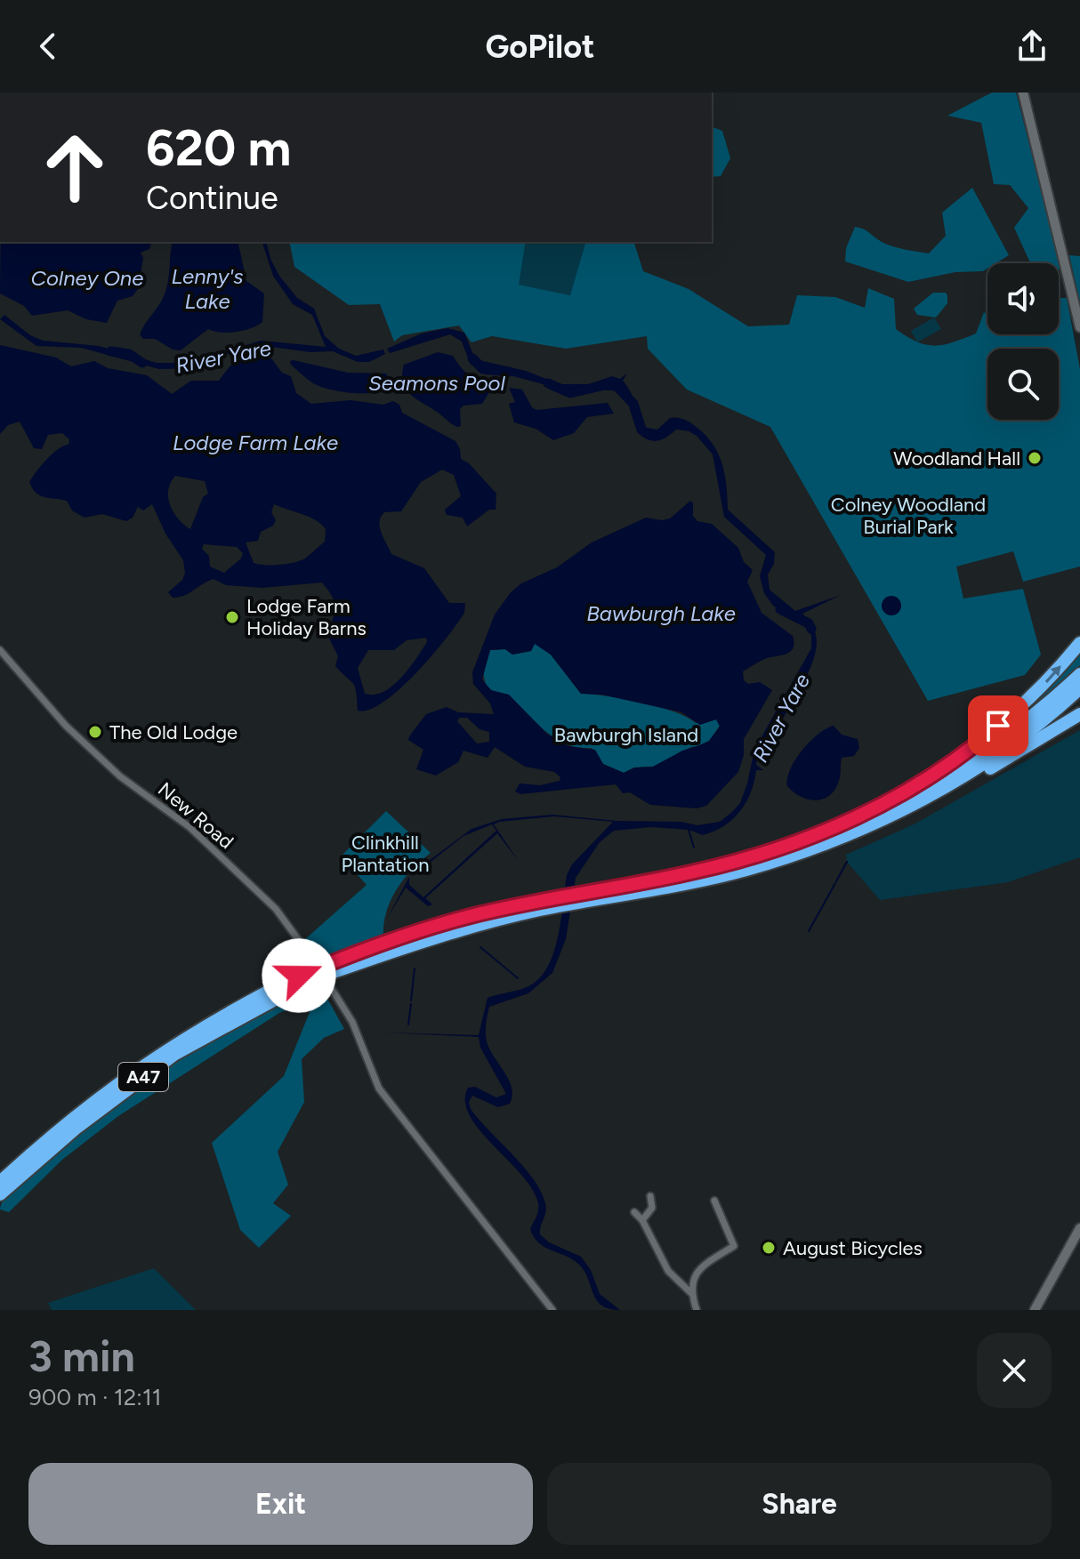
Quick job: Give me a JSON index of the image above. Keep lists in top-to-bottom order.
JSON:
{
  "streets": {
    "highway": ["A47"],
    "street": ["New Road"]
  },
  "water": [
    "Lenny's Lake",
    "Colney One",
    "River Yare",
    "Seamons Pool",
    "Lodge Farm Lake",
    "Bawburgh Lake"
  ],
  "parks": ["Colney Woodland Burial Park", "Bawburgh Island", "Clinkhill Plantation"],
  "places": [
    "Woodland Hall",
    "Lodge Farm Holiday Barns",
    "The Old Lodge",
    "August Bicycles"
  ],
  "page": {
    "header": "GoPilot",
    "turn": ["620 m", "Continue"],
    "heading": ["3 min", "900 m · 12:11"],
    "buttons": ["Exit", "Share"]
  }
}
